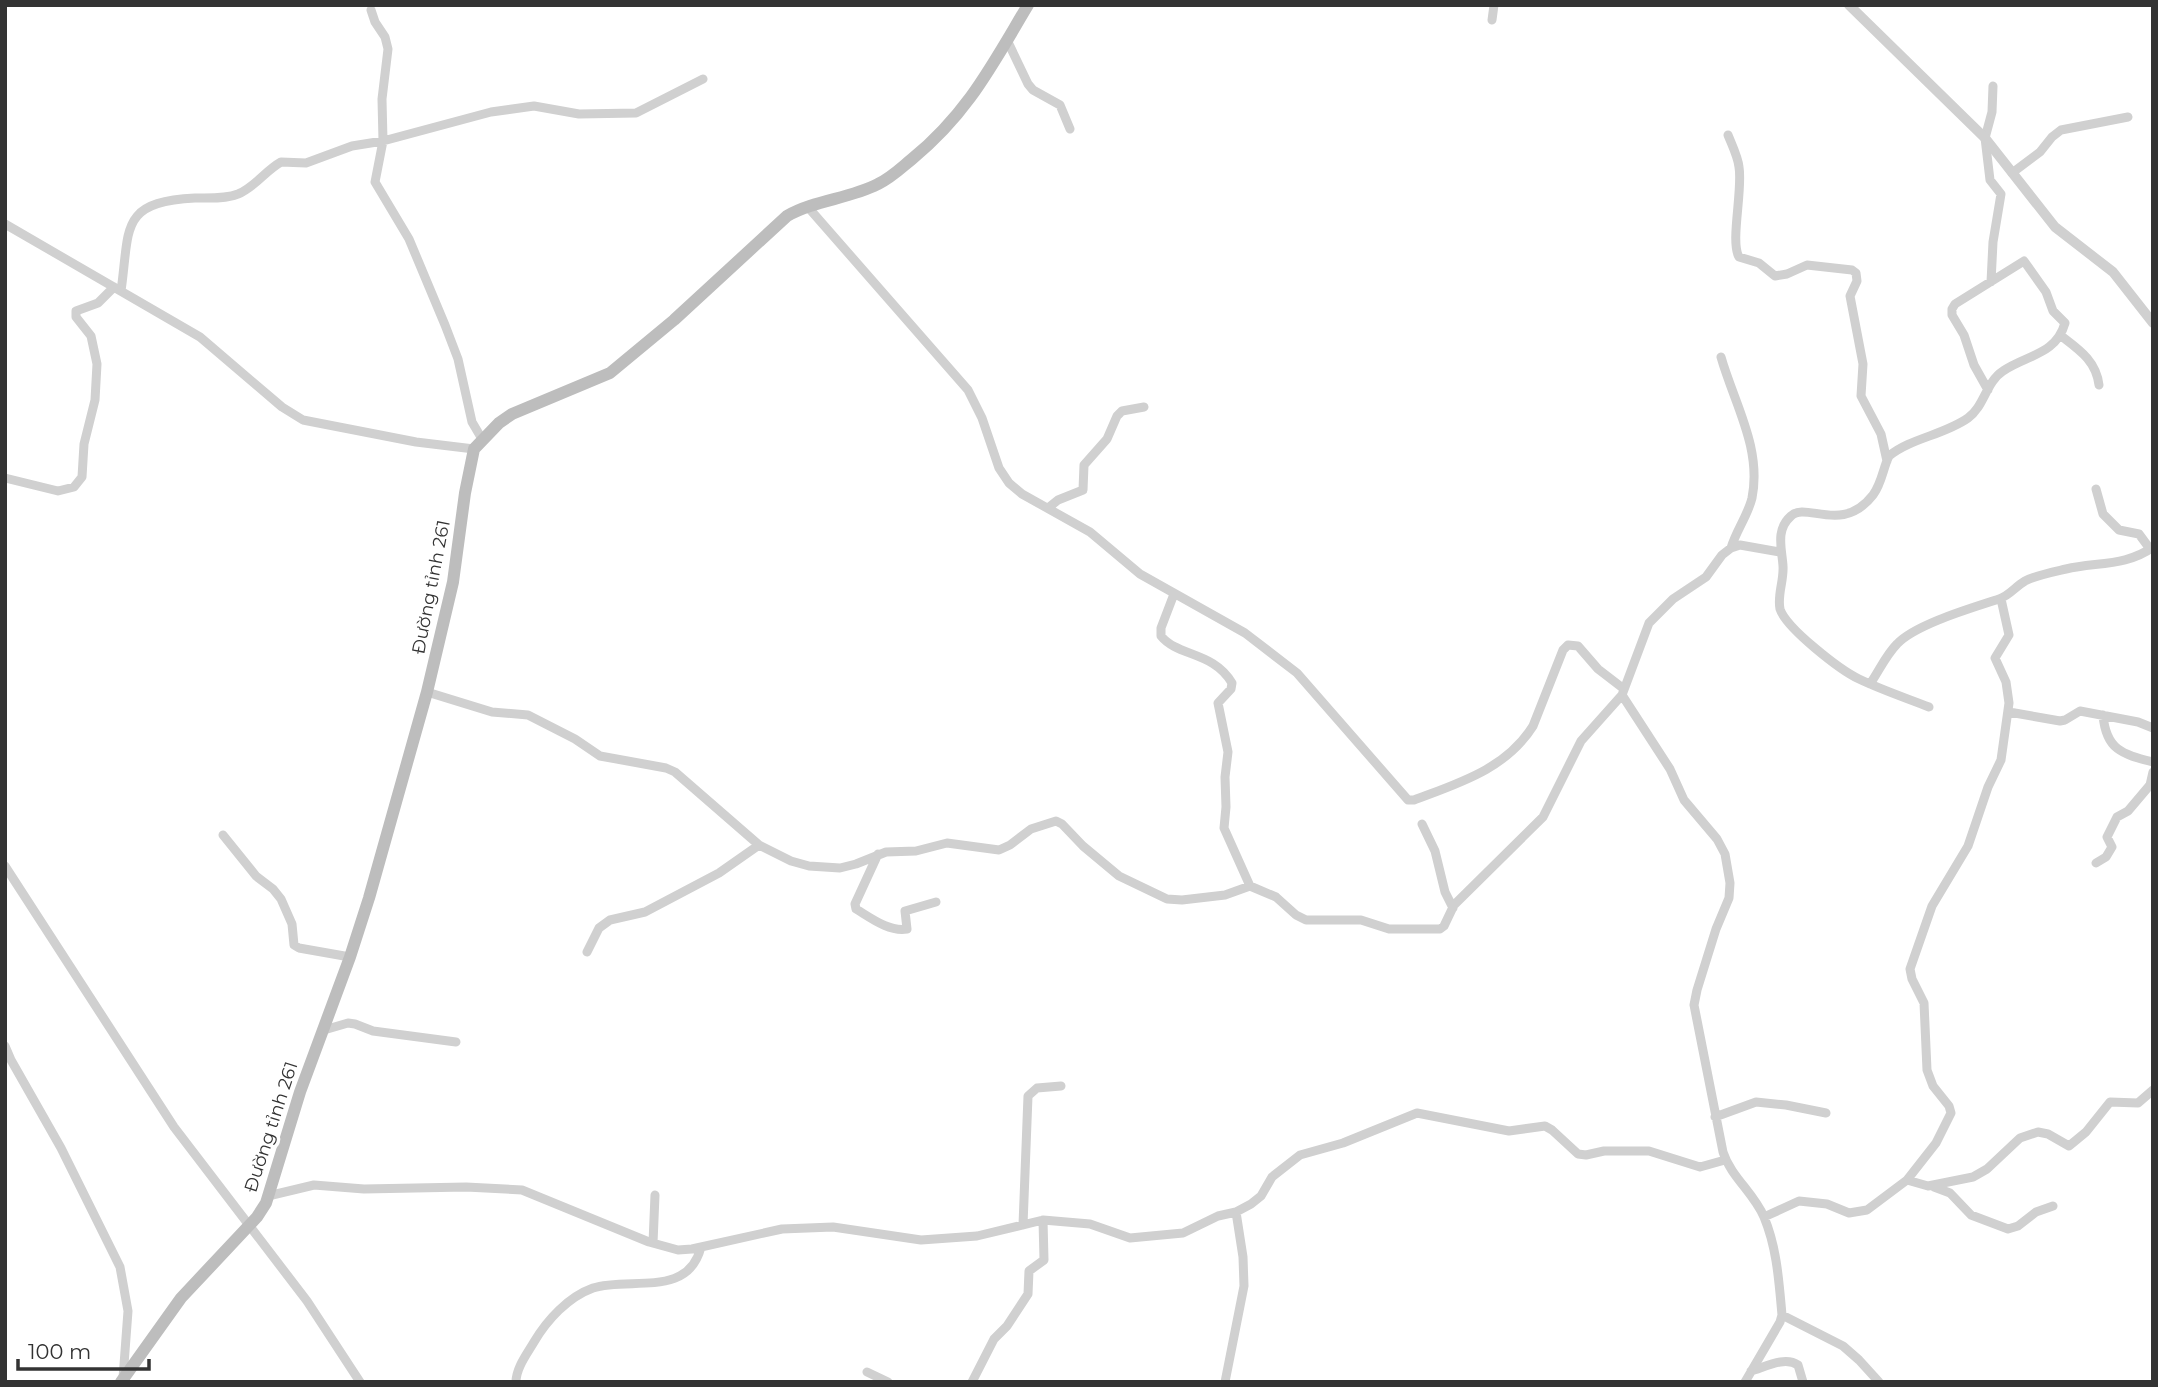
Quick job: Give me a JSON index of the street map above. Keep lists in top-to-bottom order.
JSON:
{
  "streets": {
    "main road": ["Đường tỉnh 261"]
  },
  "scale_bar": "100 m"
}
